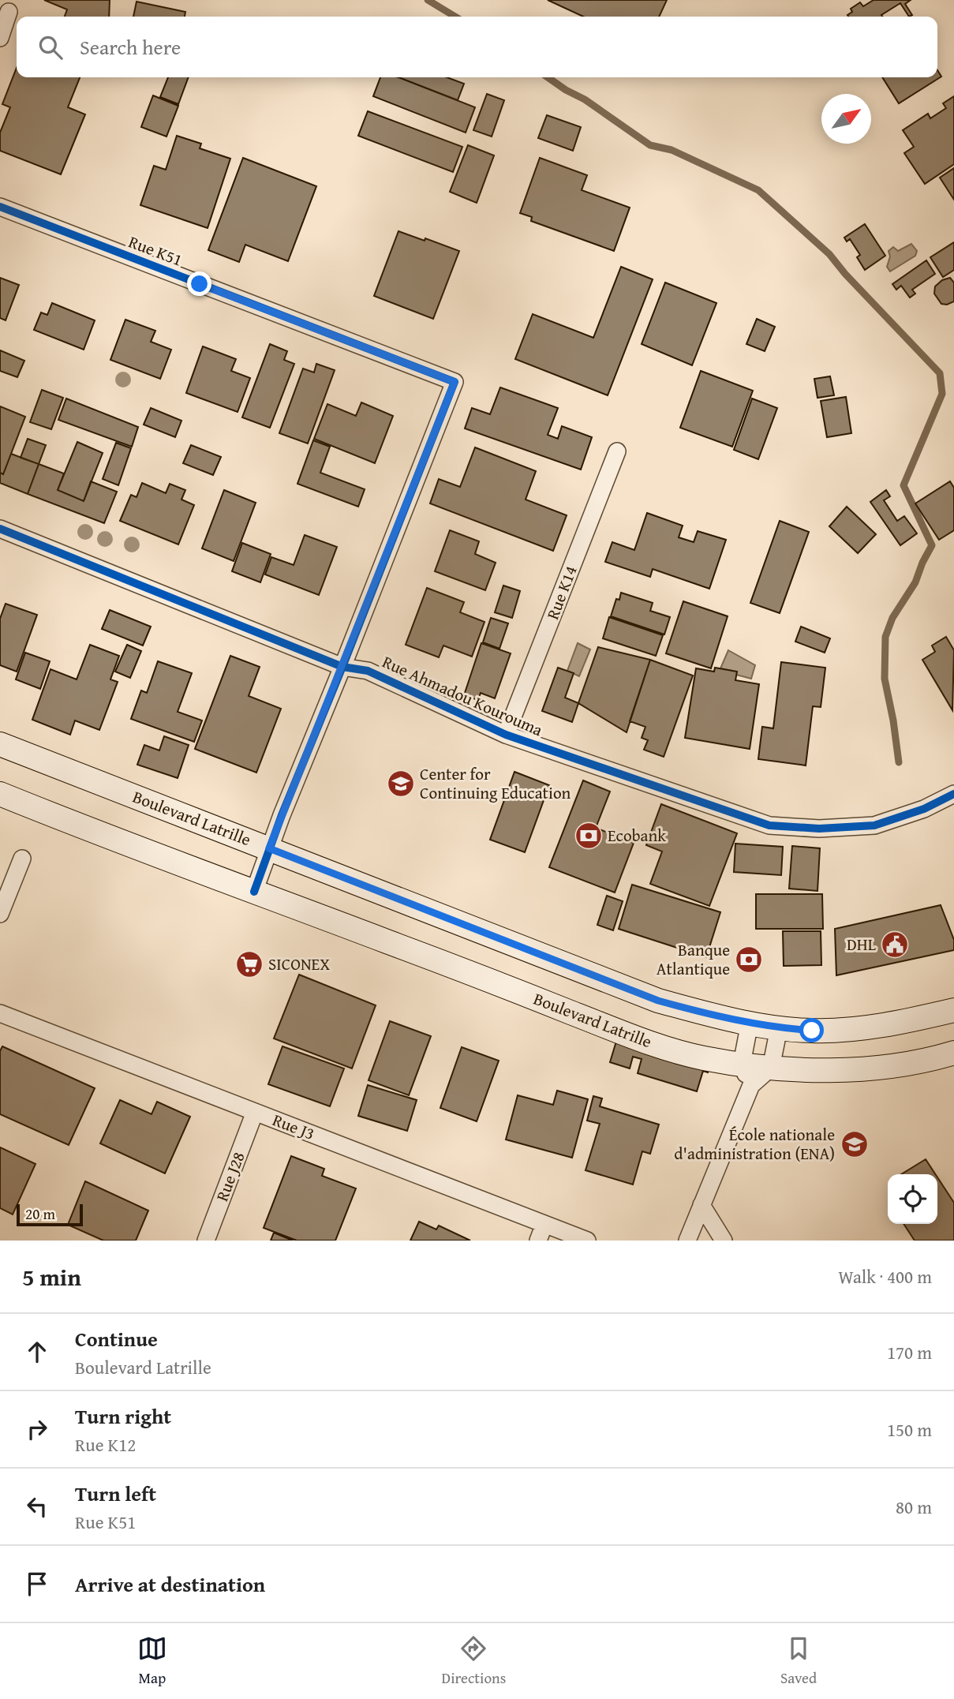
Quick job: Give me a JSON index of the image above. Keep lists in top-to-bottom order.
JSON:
{
  "streets": {
    "main road": ["Boulevard Latrille"],
    "street": [
      "Rue K51",
      "Rue K14",
      "Rue Ahmadou Kourouma",
      "Rue J3",
      "Rue J28"
    ]
  },
  "crossings": [
    ["Rue K51", "Rue Ahmadou Kourouma"],
    ["Rue K14", "Rue Ahmadou Kourouma"],
    ["Rue J3", "Rue J28"]
  ],
  "places": {
    "school or university": ["Center for Continuing Education", "École nationale d'administration (ENA)"],
    "bank": ["Ecobank", "Banque Atlantique"],
    "public building": ["DHL"],
    "supermarket": ["SICONEX"]
  },
  "scale_bar": "20 m",
  "north": "top right",
  "page": {
    "search": "Search here",
    "scale": "20 m",
    "heading": ["5 min", "Walk · 400 m"],
    "list": [
      ["Continue", "Boulevard Latrille", "170 m"],
      ["Turn right", "Rue K12", "150 m"],
      ["Turn left", "Rue K51", "80 m"],
      "Arrive at destination"
    ],
    "nav": ["Map", "Directions", "Saved"]
  }
}
